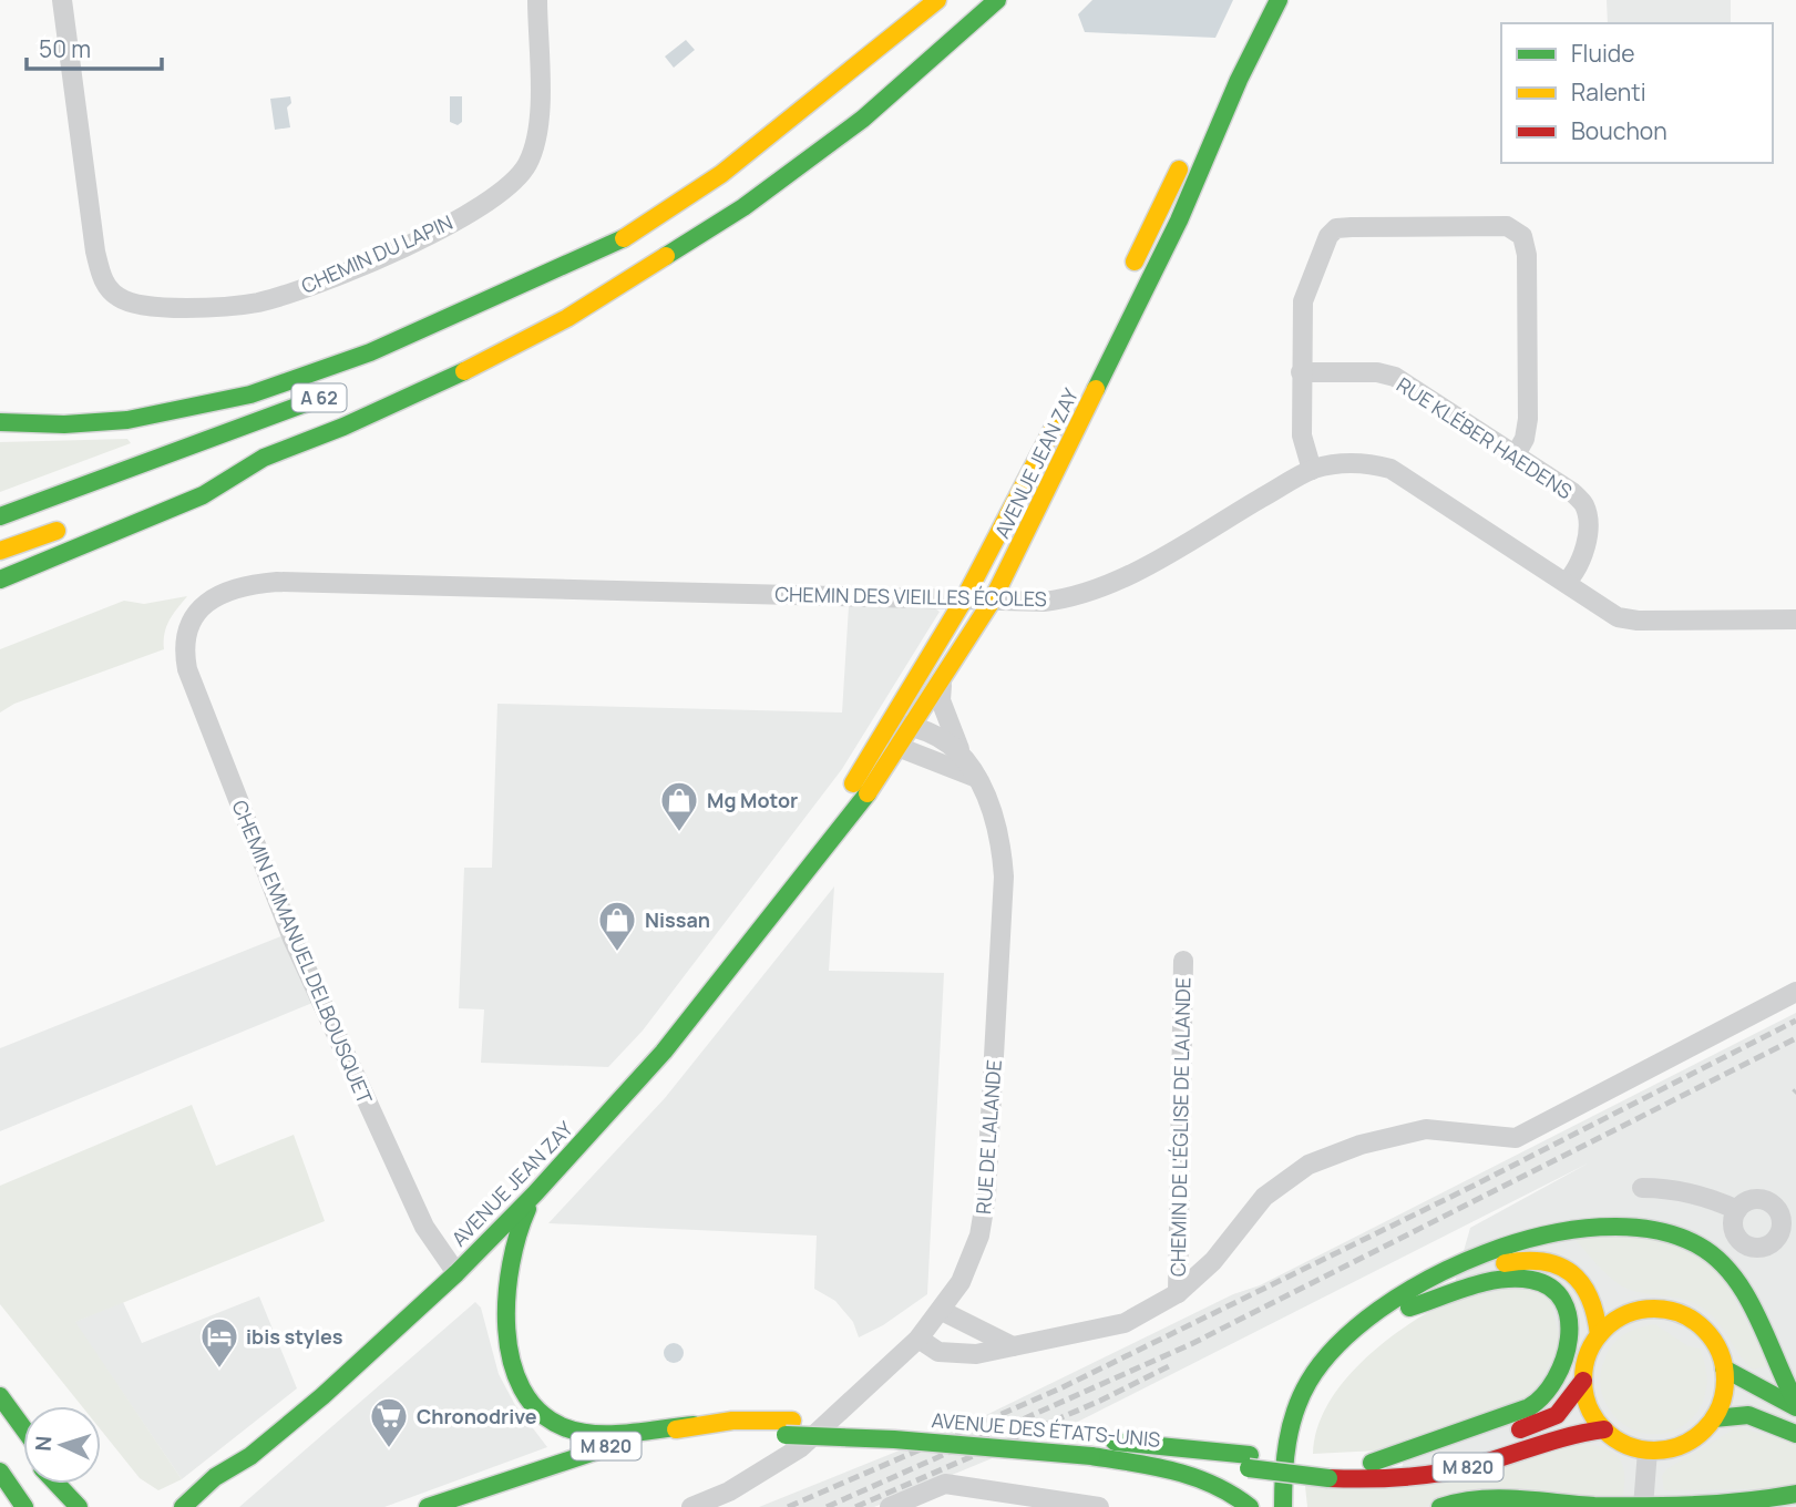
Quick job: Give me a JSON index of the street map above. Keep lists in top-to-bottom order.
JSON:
{
  "streets": {
    "main road": [
      "A 62",
      "AVENUE JEAN ZAY",
      "AVENUE DES ÉTATS-UNIS",
      "M 820"
    ],
    "street": [
      "CHEMIN DU LAPIN",
      "RUE KLÉBER HAEDENS",
      "CHEMIN DES VIEILLES ÉCOLES",
      "CHEMIN EMMANUEL DELBOUSQUET",
      "CHEMIN DE L'ÉGLISE DE LALANDE",
      "RUE DE LALANDE"
    ]
  },
  "crossings": [
    ["RUE KLÉBER HAEDENS", "CHEMIN DES VIEILLES ÉCOLES"],
    ["AVENUE JEAN ZAY", "CHEMIN DES VIEILLES ÉCOLES"],
    ["AVENUE JEAN ZAY", "CHEMIN EMMANUEL DELBOUSQUET"],
    ["AVENUE JEAN ZAY", "RUE DE LALANDE"],
    ["CHEMIN DES VIEILLES ÉCOLES", "CHEMIN EMMANUEL DELBOUSQUET"],
    ["CHEMIN DE L'ÉGLISE DE LALANDE", "RUE DE LALANDE"],
    ["AVENUE DES ÉTATS-UNIS", "M 820"]
  ],
  "places": {
    "shop": ["Mg Motor", "Nissan"],
    "hotel": ["ibis styles"],
    "supermarket": ["Chronodrive"]
  },
  "legend": ["Fluide", "Ralenti", "Bouchon"],
  "scale_bar": "50 m",
  "north": "left"
}
